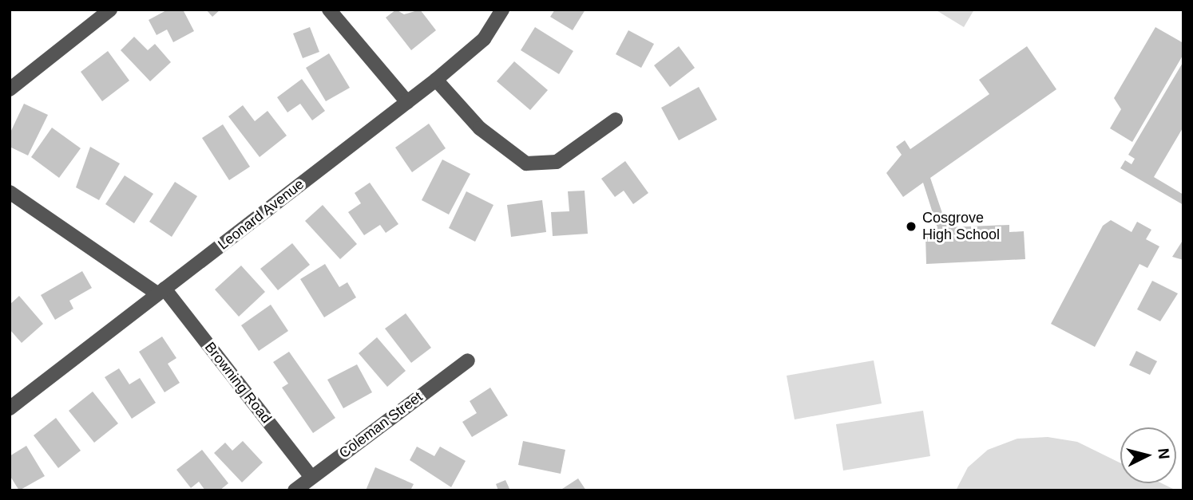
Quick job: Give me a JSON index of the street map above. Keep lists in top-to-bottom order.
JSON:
{
  "streets": {
    "street": ["Leonard Avenue", "Browning Road", "Coleman Street"]
  },
  "crossings": [
    ["Leonard Avenue", "Browning Road"],
    ["Browning Road", "Coleman Street"]
  ],
  "places": ["Cosgrove High School"],
  "north": "right"
}
